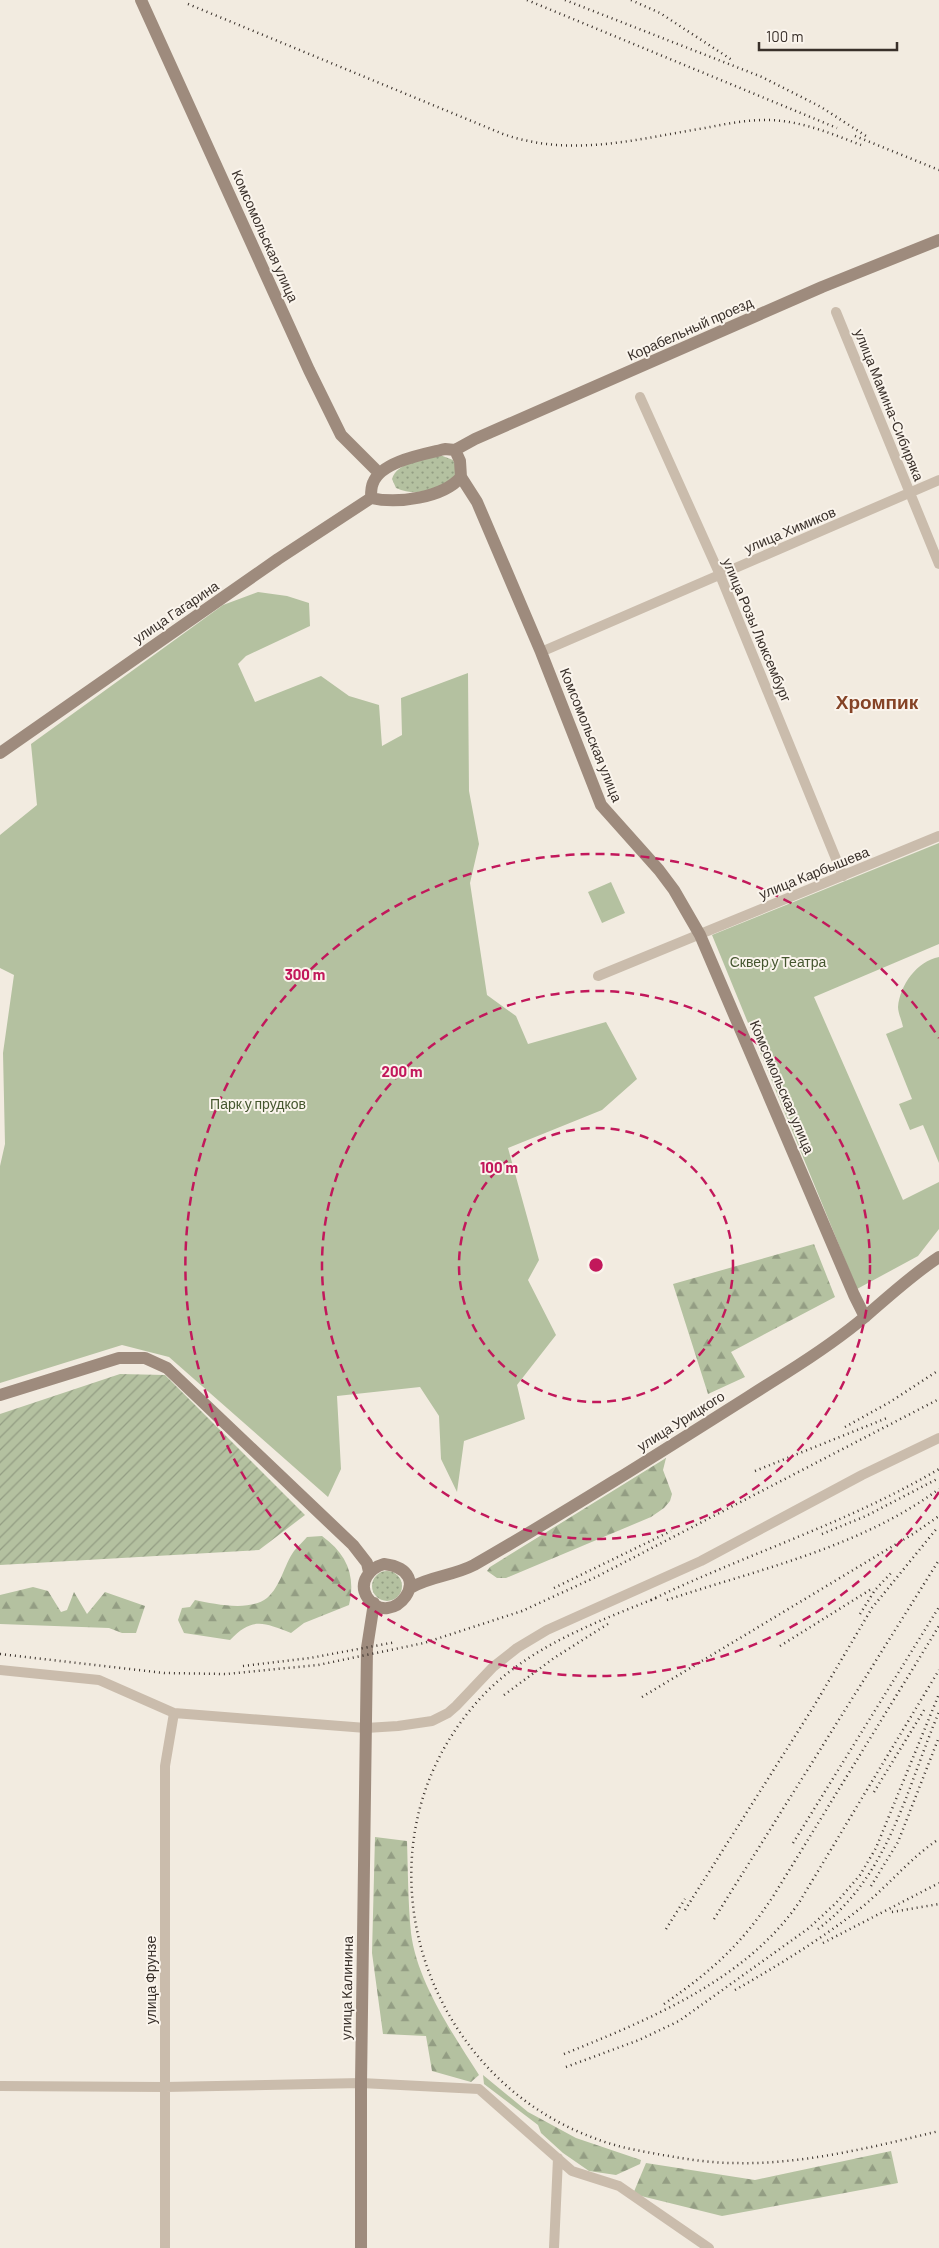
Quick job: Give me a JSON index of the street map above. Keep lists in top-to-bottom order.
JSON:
{
  "streets": {
    "street": [
      "Комсомольская улица",
      "Корабельный проезд",
      "улица Мамина-Сибиряка",
      "улица Химиков",
      "улица Гагарина",
      "улица Розы Люксембург",
      "улица Карбышева",
      "улица Урицкого",
      "улица Фрунзе",
      "улица Калинина"
    ]
  },
  "crossings": [
    ["Комсомольская улица", "улица Химиков"],
    ["Комсомольская улица", "улица Карбышева"],
    ["Комсомольская улица", "улица Урицкого"],
    ["улица Мамина-Сибиряка", "улица Химиков"],
    ["улица Химиков", "улица Розы Люксембург"],
    ["улица Розы Люксембург", "улица Карбышева"],
    ["улица Урицкого", "улица Калинина"]
  ],
  "districts": ["Хромпик"],
  "parks": ["Сквер у Театра", "Парк у прудков"],
  "scale_bar": "100 m",
  "rings": ["300 m", "200 m", "100 m"]
}
